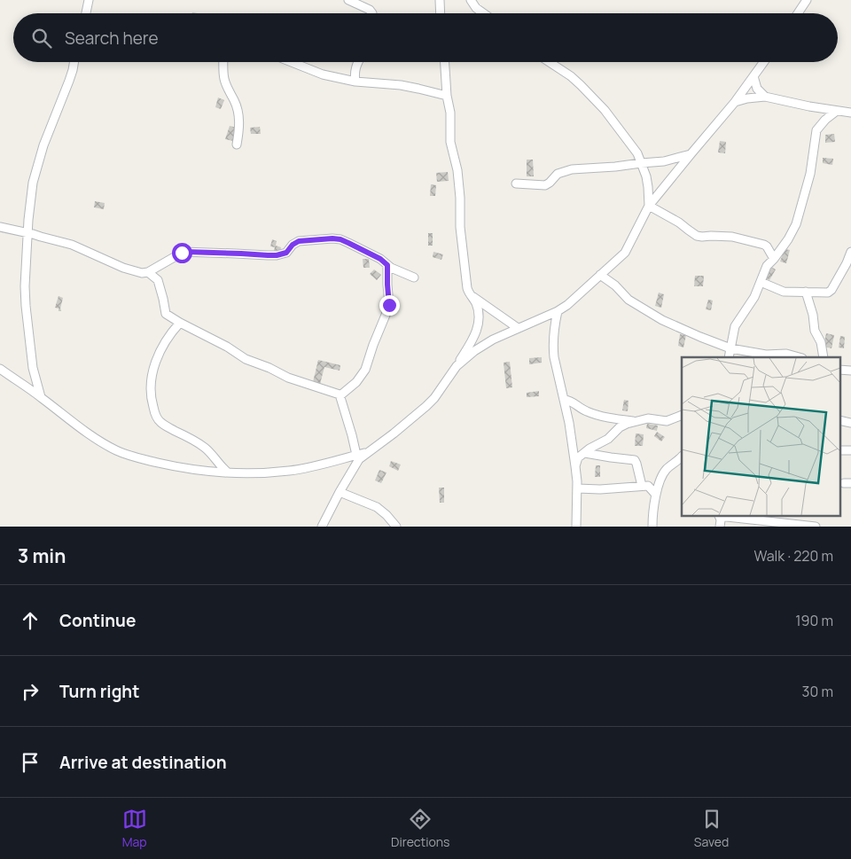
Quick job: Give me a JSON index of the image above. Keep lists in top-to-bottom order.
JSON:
{
  "page": {
    "search": "Search here",
    "heading": ["3 min", "Walk · 220 m"],
    "list": [
      ["Continue", "190 m"],
      ["Turn right", "30 m"],
      "Arrive at destination"
    ],
    "nav": ["Map", "Directions", "Saved"]
  }
}
